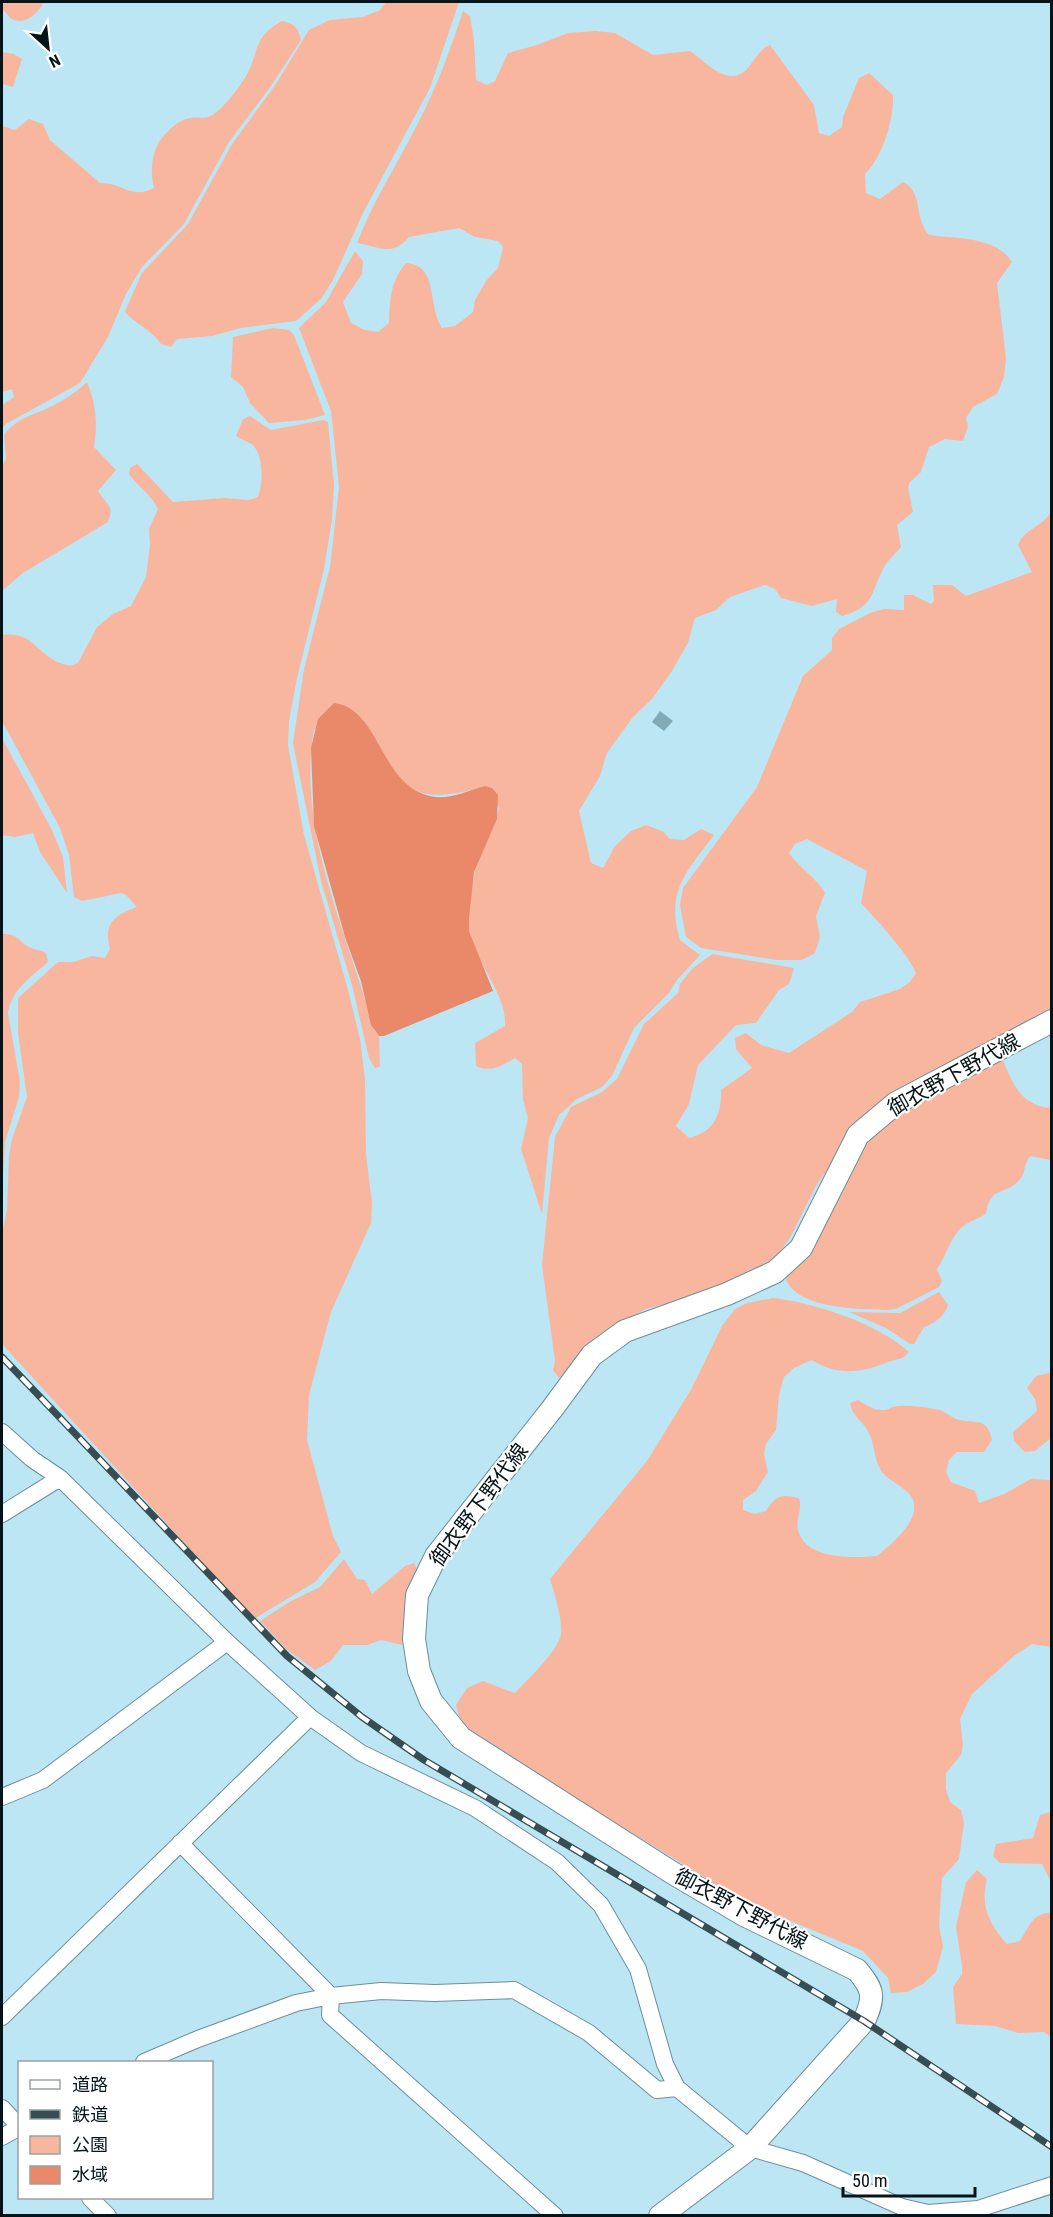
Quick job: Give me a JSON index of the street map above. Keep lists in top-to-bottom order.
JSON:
{
  "streets": {
    "main road": ["御衣野下野代線"]
  },
  "legend": [
    "道路",
    "鉄道",
    "公園",
    "水域"
  ],
  "scale_bar": "50 m",
  "north": "bottom right"
}
